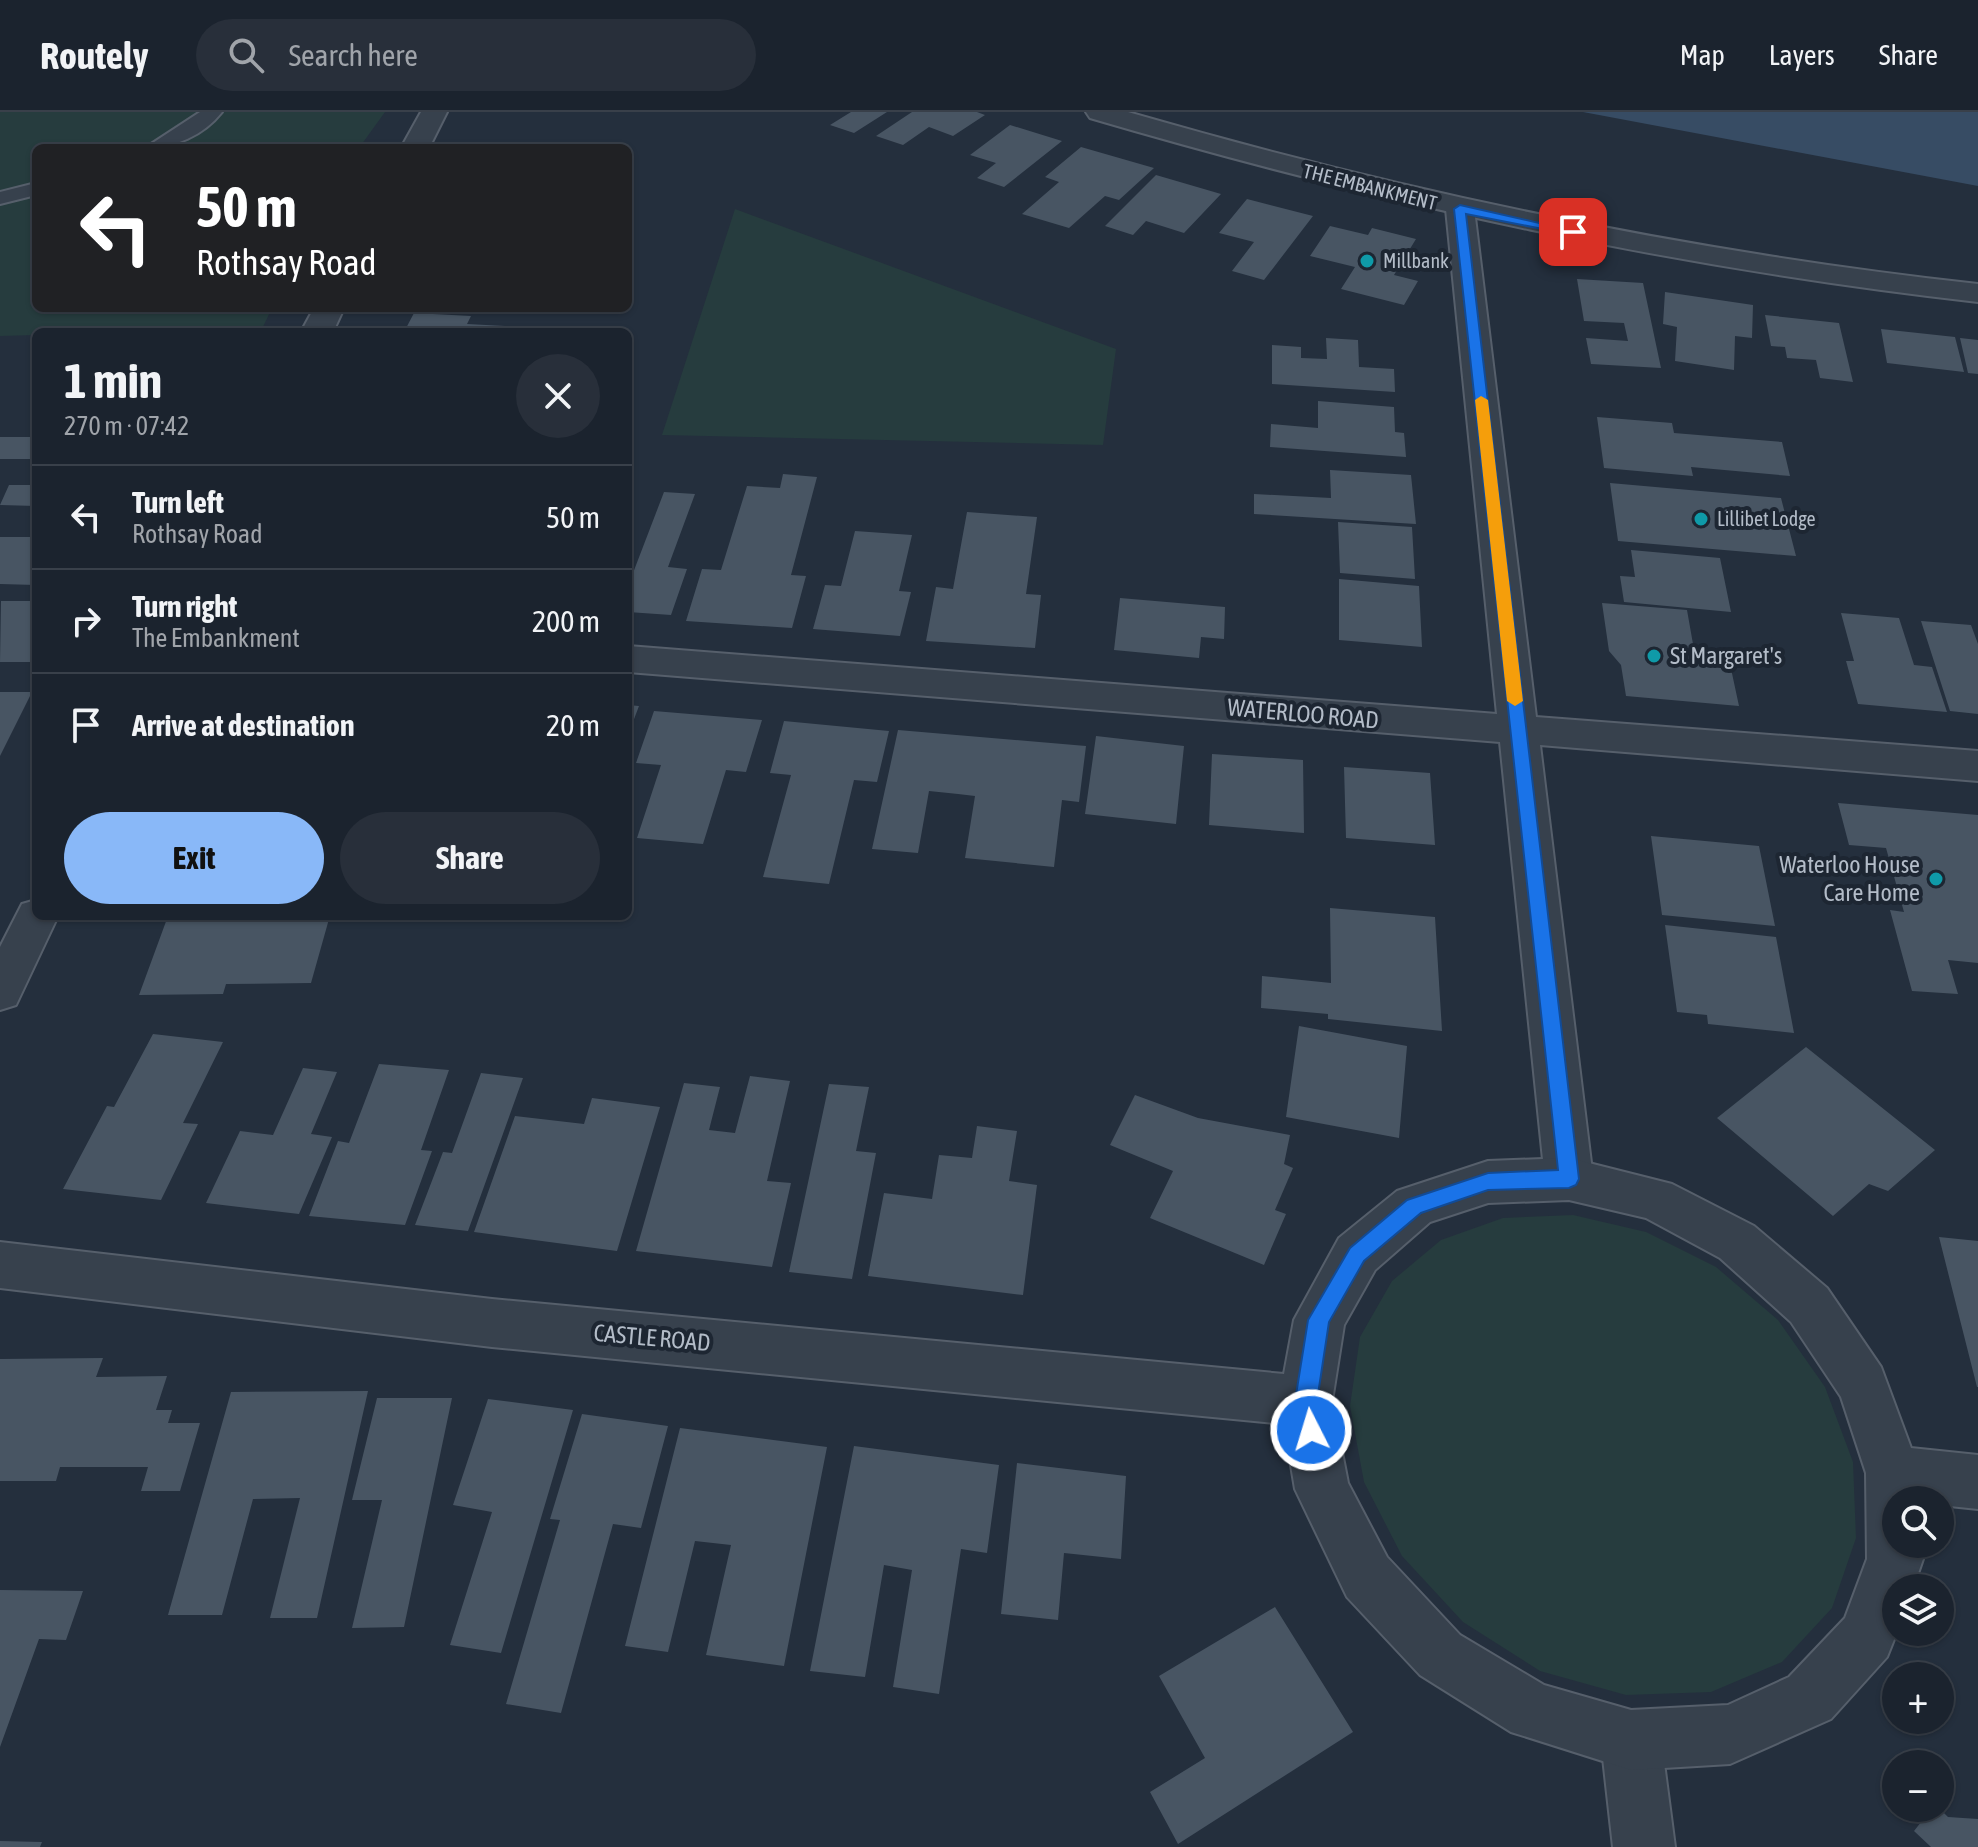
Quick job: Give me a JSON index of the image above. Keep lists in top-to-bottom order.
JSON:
{
  "streets": {
    "street": ["THE EMBANKMENT", "WATERLOO ROAD", "CASTLE ROAD"]
  },
  "places": [
    "Millbank",
    "Lillibet Lodge",
    "St Margaret's",
    "Waterloo House Care Home"
  ],
  "page": {
    "header": "Routely",
    "search": "Search here",
    "nav": ["Map", "Layers", "Share"],
    "turn": ["50 m", "Rothsay Road"],
    "heading": ["1 min", "270 m · 07:42"],
    "list": [
      {
        "name": "Turn left",
        "note": "Rothsay Road",
        "value": "50 m"
      },
      {
        "name": "Turn right",
        "note": "The Embankment",
        "value": "200 m"
      },
      {
        "name": "Arrive at destination",
        "value": "20 m"
      }
    ],
    "buttons": ["Exit", "Share"],
    "map_buttons": ["+", "−"]
  }
}
